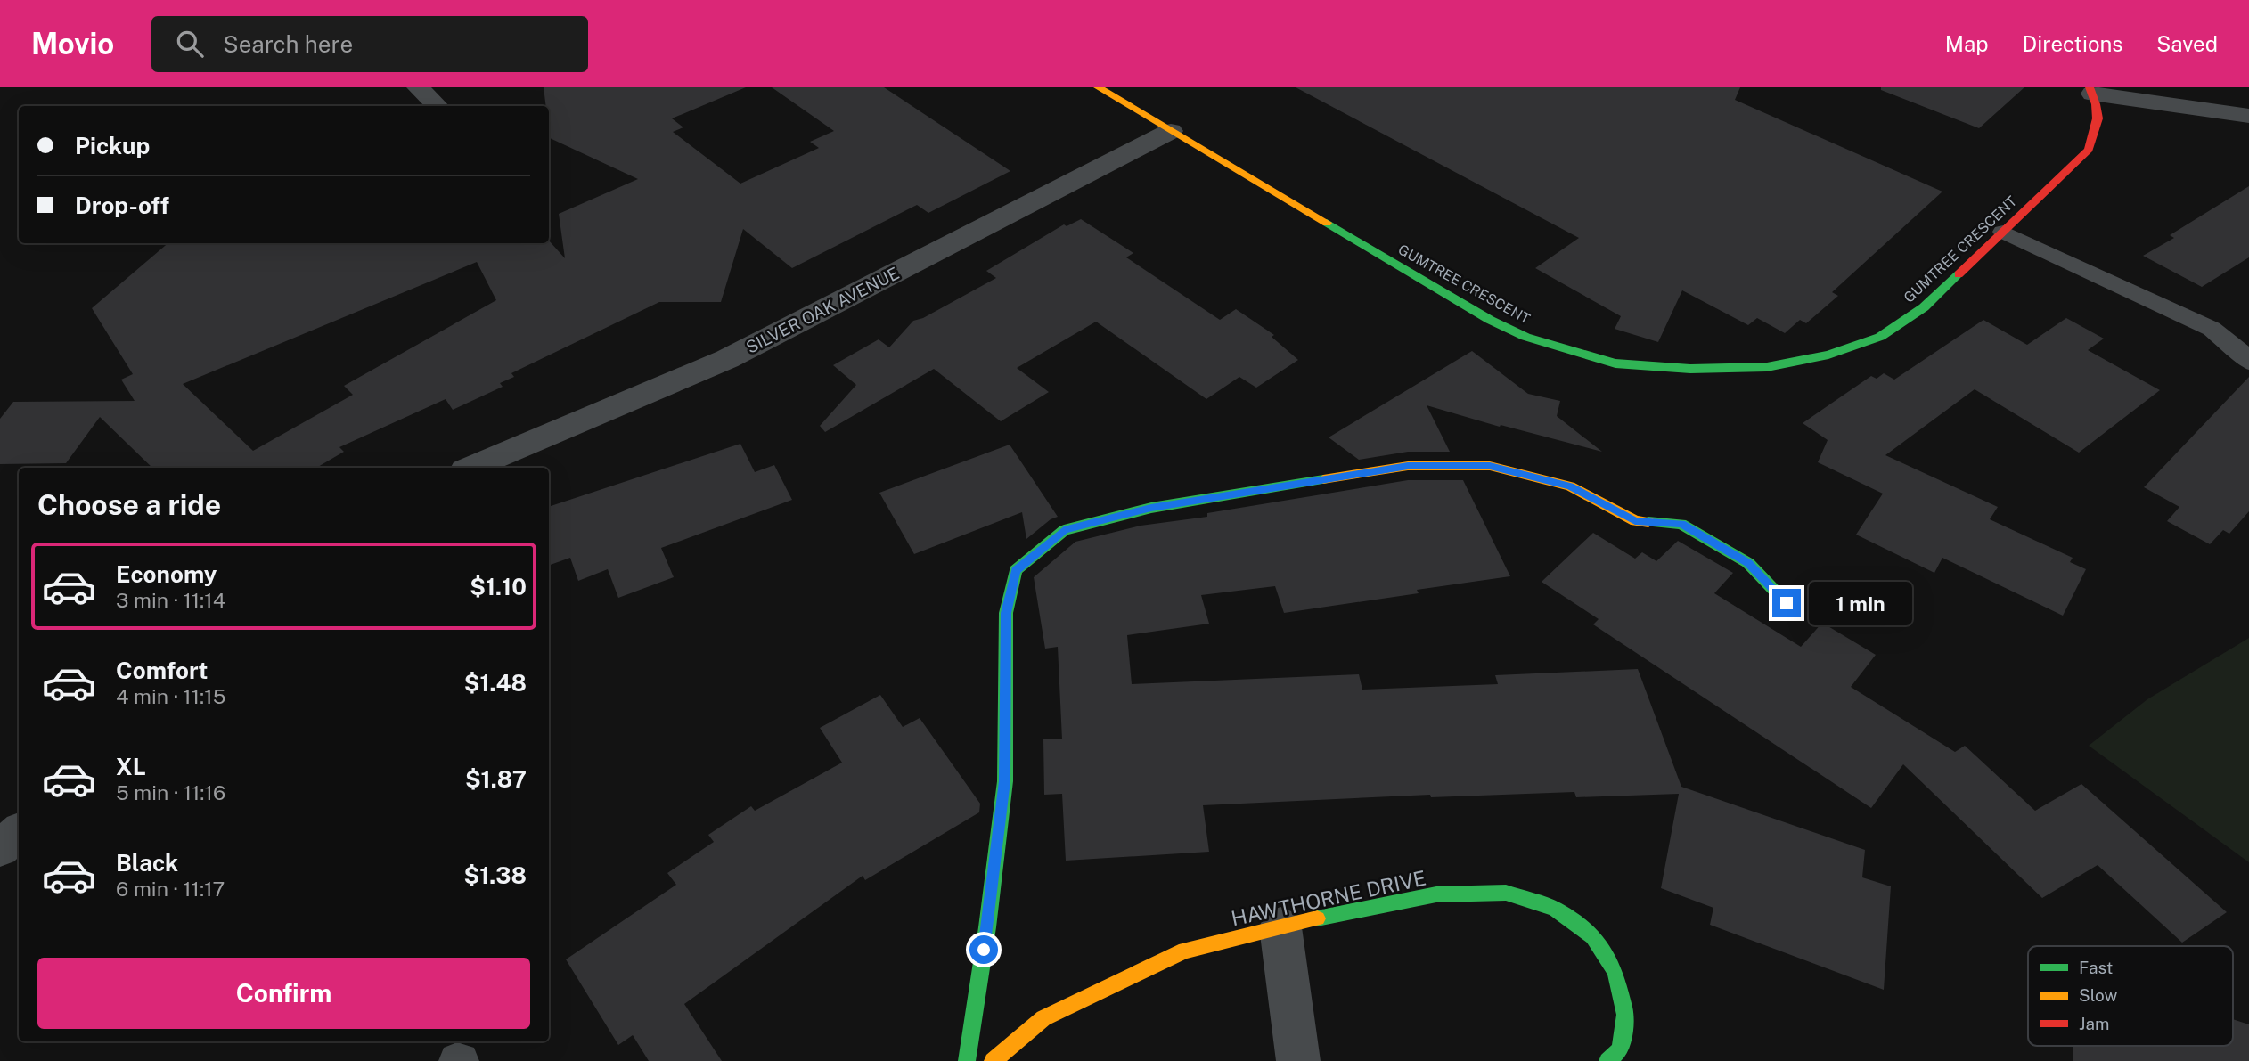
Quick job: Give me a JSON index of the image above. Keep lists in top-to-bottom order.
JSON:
{
  "streets": {
    "street": ["GUMTREE CRESCENT", "SILVER OAK AVENUE", "HAWTHORNE DRIVE"]
  },
  "crossings": [
    ["GUMTREE CRESCENT", "SILVER OAK AVENUE"]
  ],
  "legend": ["Fast", "Slow", "Jam"],
  "page": {
    "header": "Movio",
    "search": "Search here",
    "nav": ["Map", "Directions", "Saved"],
    "banner": ["Pickup", "Drop-off"],
    "heading": "Choose a ride",
    "list": [
      {
        "name": "Economy",
        "note": "3 min · 11:14",
        "value": "$1.10"
      },
      {
        "name": "Comfort",
        "note": "4 min · 11:15",
        "value": "$1.48"
      },
      {
        "name": "XL",
        "note": "5 min · 11:16",
        "value": "$1.87"
      },
      {
        "name": "Black",
        "note": "6 min · 11:17",
        "value": "$1.38"
      }
    ],
    "bubble": "1 min",
    "buttons": "Confirm"
  }
}
